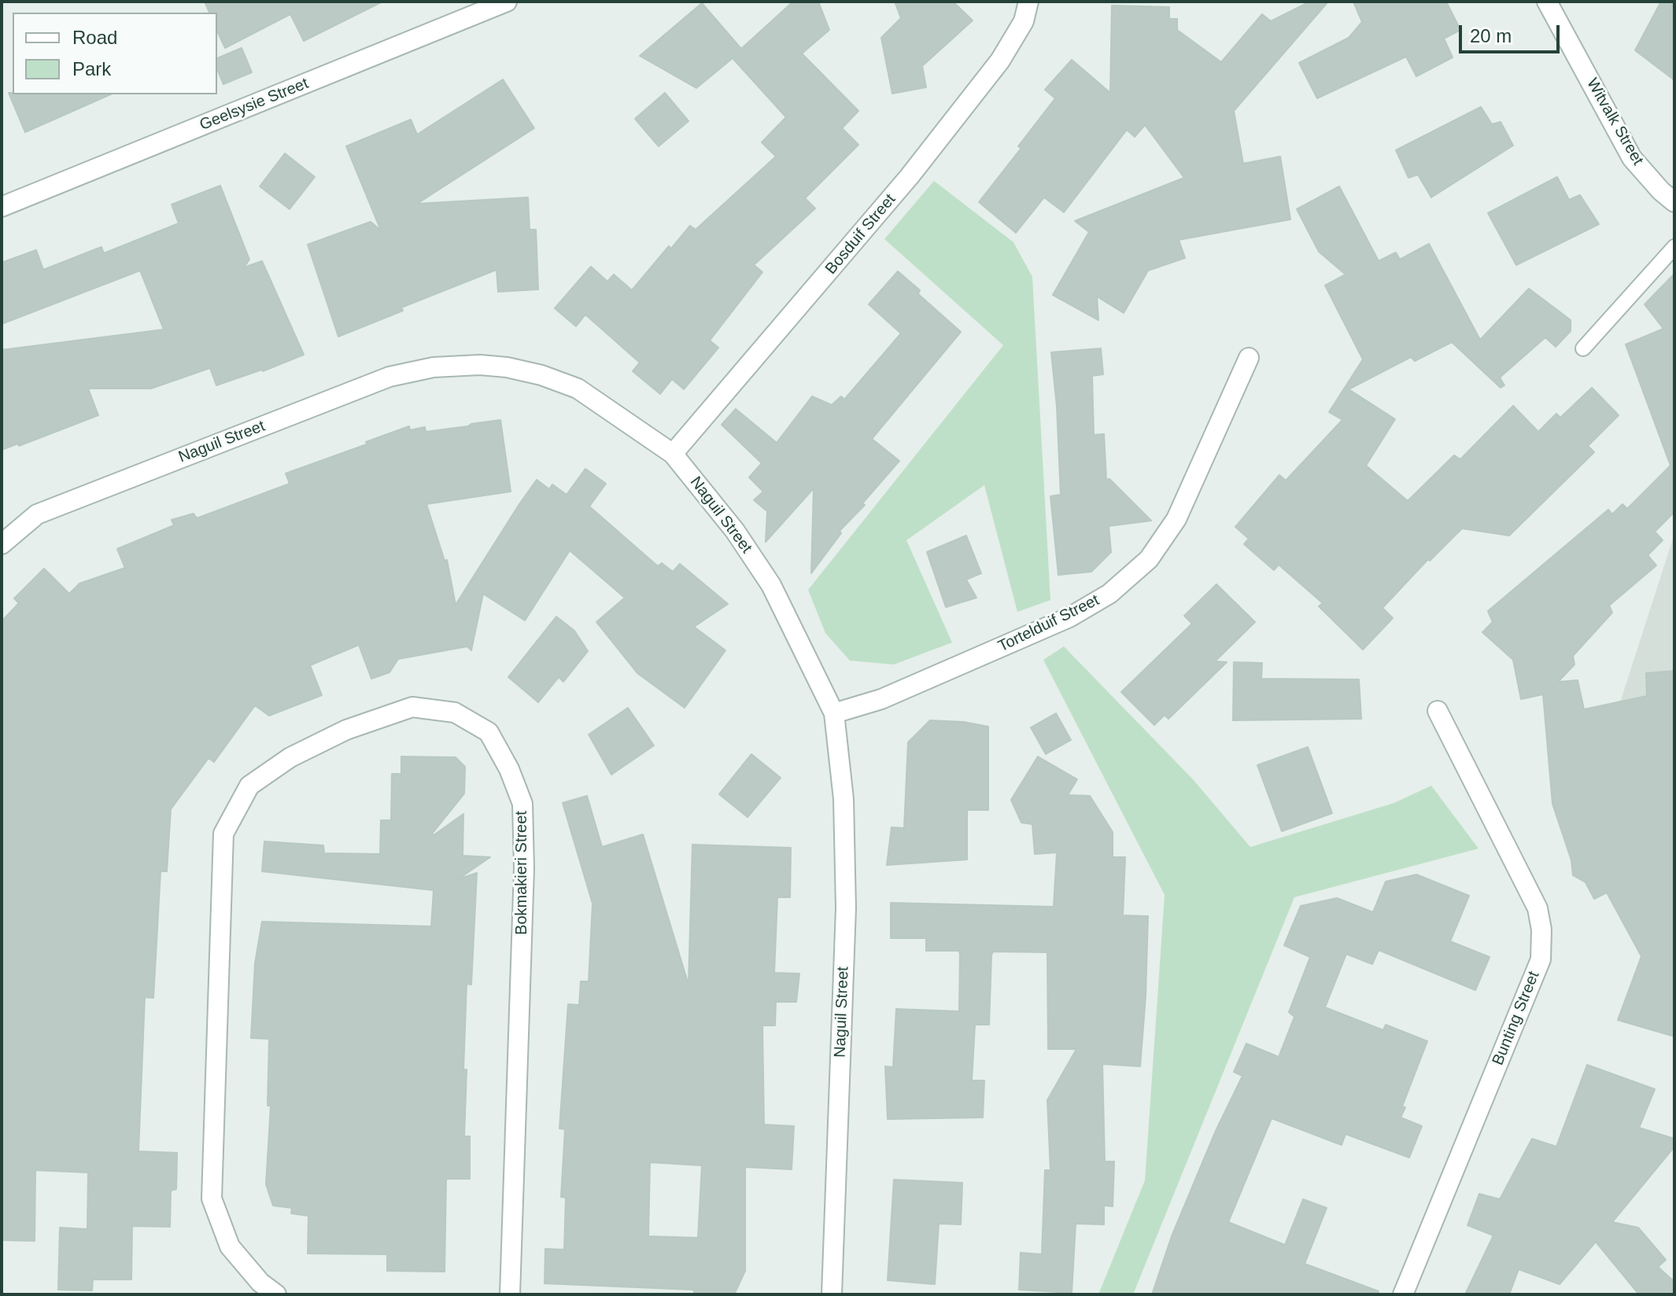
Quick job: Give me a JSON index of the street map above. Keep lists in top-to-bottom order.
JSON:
{
  "streets": {
    "street": [
      "Geelsysie Street",
      "Witvalk Street",
      "Bosduif Street",
      "Naguil Street",
      "Tortelduif Street",
      "Bokmakieri Street",
      "Bunting Street"
    ]
  },
  "crossings": [
    ["Bosduif Street", "Naguil Street"],
    ["Naguil Street", "Tortelduif Street"]
  ],
  "legend": ["Road", "Park"],
  "scale_bar": "20 m"
}
